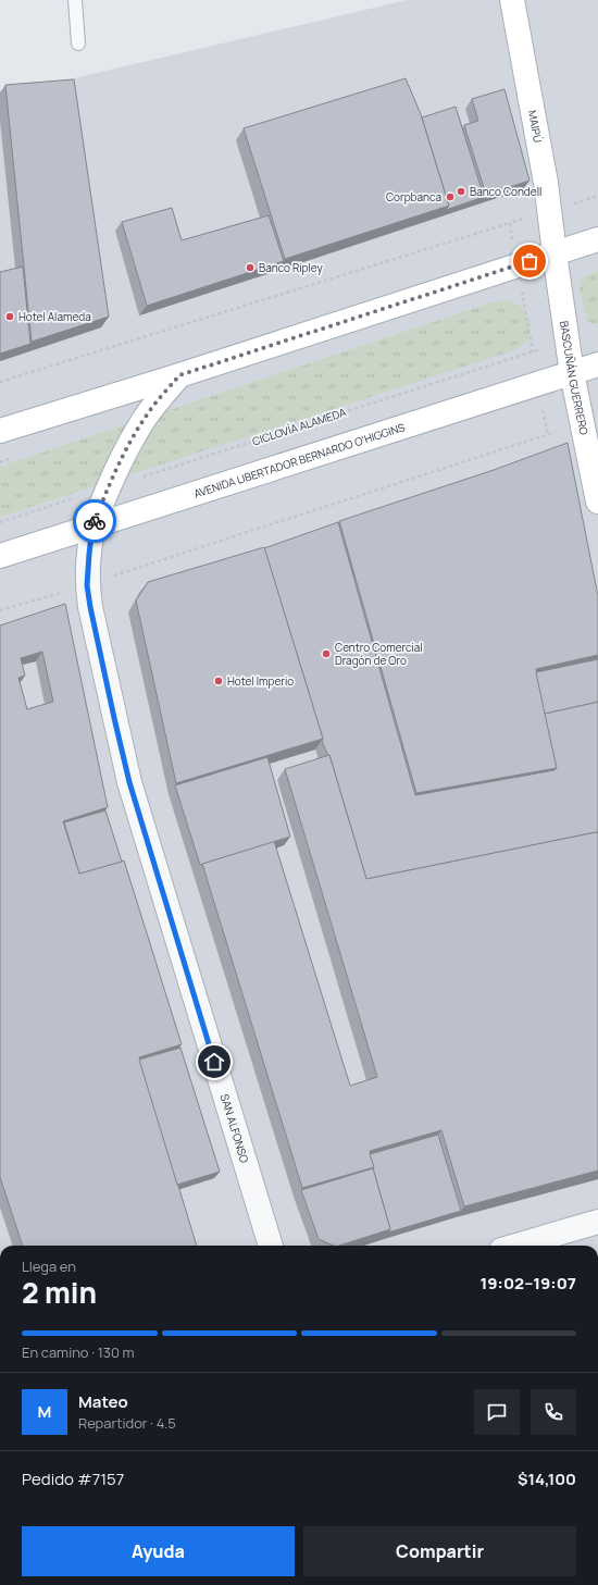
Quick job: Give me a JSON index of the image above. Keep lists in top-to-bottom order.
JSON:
{
  "streets": {
    "main road": ["MAIPÚ", "BASCUÑÁN GUERRERO", "AVENIDA LIBERTADOR BERNARDO O'HIGGINS"],
    "street": ["SAN ALFONSO"],
    "path": ["CICLOVÍA ALAMEDA"]
  },
  "crossings": [
    ["MAIPÚ", "BASCUÑÁN GUERRERO"],
    ["BASCUÑÁN GUERRERO", "CICLOVÍA ALAMEDA"],
    ["BASCUÑÁN GUERRERO", "AVENIDA LIBERTADOR BERNARDO O'HIGGINS"],
    ["AVENIDA LIBERTADOR BERNARDO O'HIGGINS", "SAN ALFONSO"]
  ],
  "places": [
    "Banco Condell",
    "Corpbanca",
    "Banco Ripley",
    "Hotel Alameda",
    "Centro Comercial Dragón de Oro",
    "Hotel Imperio"
  ],
  "page": {
    "heading": ["2 min", "Llega en", "19:02–19:07"],
    "panel": [
      "Mateo",
      "Repartidor · 4.5",
      "Pedido #7157",
      "$14,100"
    ],
    "bar": "En camino · 130 m",
    "round": "M",
    "buttons": ["Ayuda", "Compartir"]
  }
}
